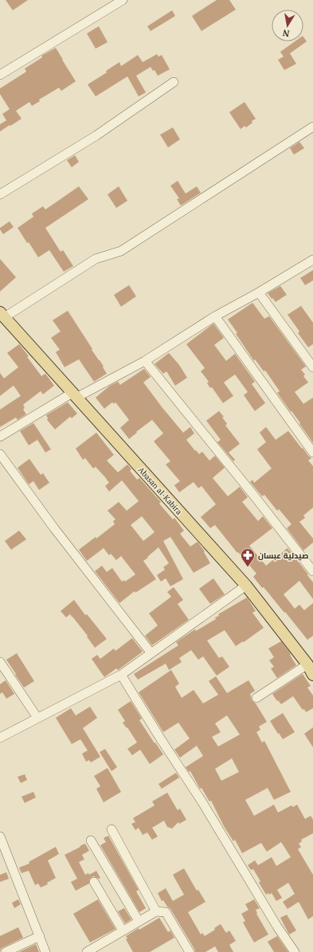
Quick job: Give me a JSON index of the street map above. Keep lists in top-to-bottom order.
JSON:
{
  "streets": {
    "main road": ["Abasan al-Kabira"]
  },
  "places": {
    "pharmacy": ["صيدلية عبسان"]
  },
  "north": "bottom"
}
